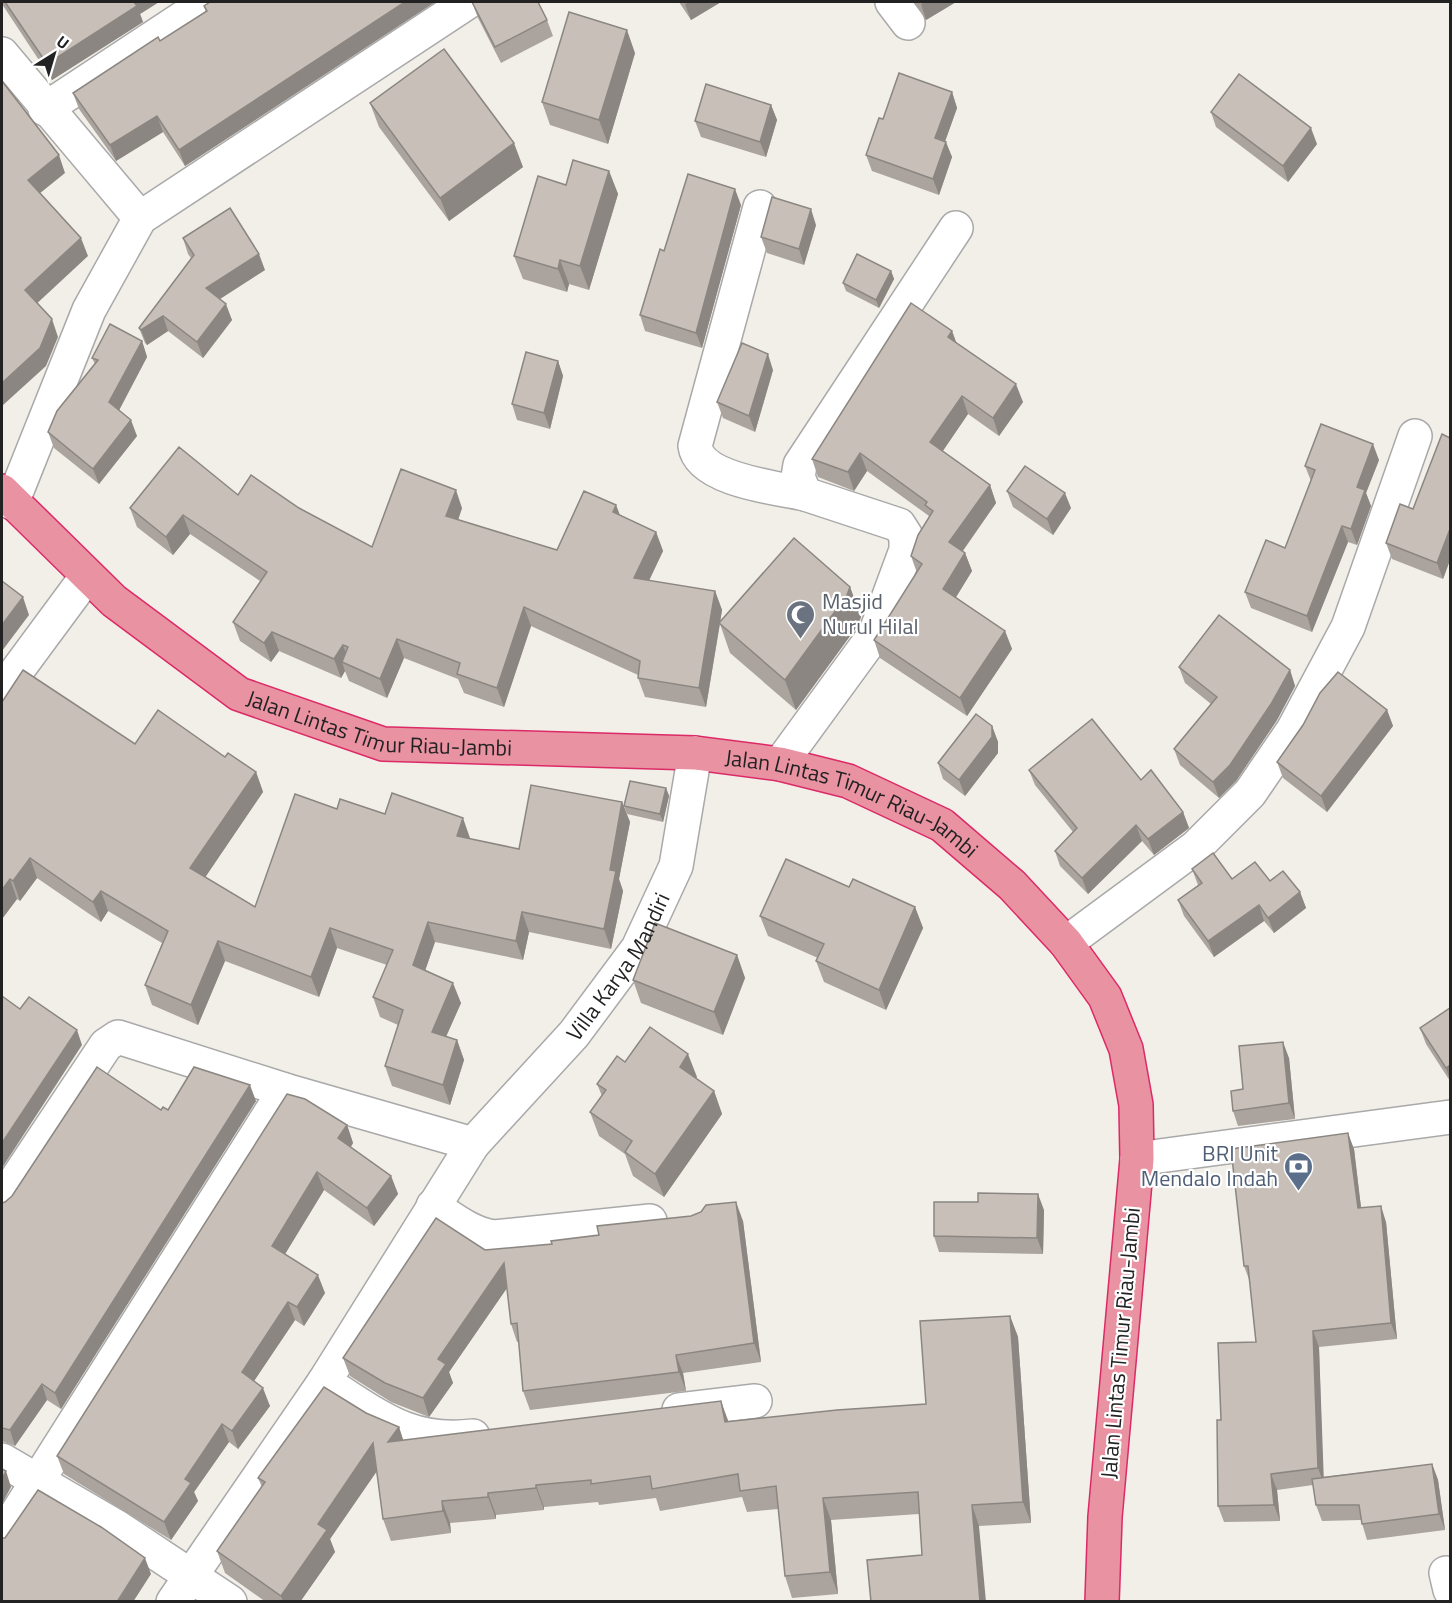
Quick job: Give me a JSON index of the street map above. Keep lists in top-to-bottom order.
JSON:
{
  "streets": {
    "highway": ["Jalan Lintas Timur Riau-Jambi"],
    "street": ["Villa Karya Mandiri"]
  },
  "crossings": [
    ["Jalan Lintas Timur Riau-Jambi", "Villa Karya Mandiri"]
  ],
  "places": {
    "mosque": ["Masjid Nurul Hilal"],
    "bank": ["BRI Unit Mendalo Indah"]
  },
  "north": "top right"
}
